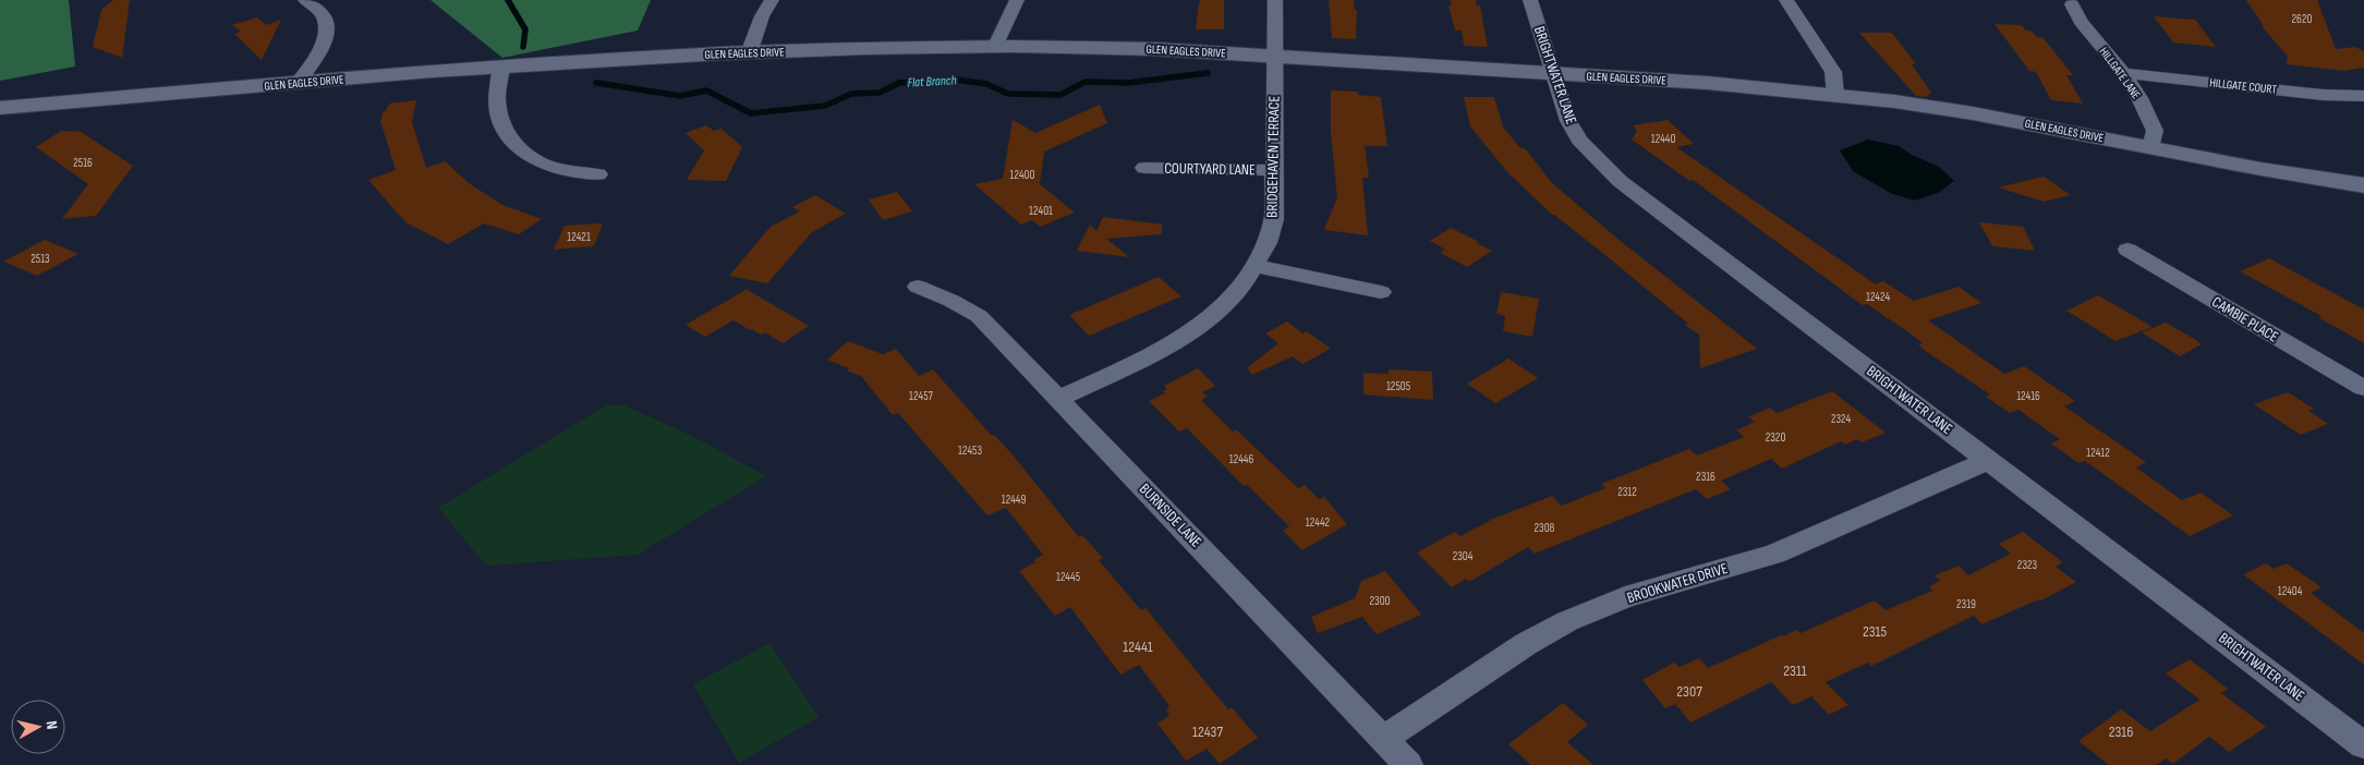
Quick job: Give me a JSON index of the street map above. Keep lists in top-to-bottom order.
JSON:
{
  "streets": {
    "street": [
      "GLEN EAGLES DRIVE",
      "HILLGATE LANE",
      "BRIGHTWATER LANE",
      "HILLGATE COURT",
      "BRIDGEHAVEN TERRACE",
      "COURTYARD LANE",
      "CAMBIE PLACE",
      "BURNSIDE LANE",
      "BROOKWATER DRIVE"
    ]
  },
  "crossings": [
    ["GLEN EAGLES DRIVE", "HILLGATE LANE"],
    ["GLEN EAGLES DRIVE", "BRIGHTWATER LANE"],
    ["GLEN EAGLES DRIVE", "BRIDGEHAVEN TERRACE"],
    ["HILLGATE LANE", "HILLGATE COURT"],
    ["BRIGHTWATER LANE", "BROOKWATER DRIVE"],
    ["BRIDGEHAVEN TERRACE", "COURTYARD LANE"],
    ["BRIDGEHAVEN TERRACE", "BURNSIDE LANE"],
    ["BURNSIDE LANE", "BROOKWATER DRIVE"]
  ],
  "water": ["Flat Branch"],
  "house_numbers": [
    "2620",
    "12440",
    "2516",
    "12400",
    "12401",
    "12421",
    "2513",
    "12424",
    "12505",
    "12457",
    "12416",
    "2324",
    "2320",
    "12453",
    "12412",
    "12446",
    "2316",
    "2312",
    "12449",
    "12442",
    "2308",
    "2304",
    "2323",
    "12445",
    "12404",
    "2300",
    "2319",
    "2315",
    "12441",
    "2311",
    "2307",
    "12437",
    "2316"
  ],
  "north": "right"
}
